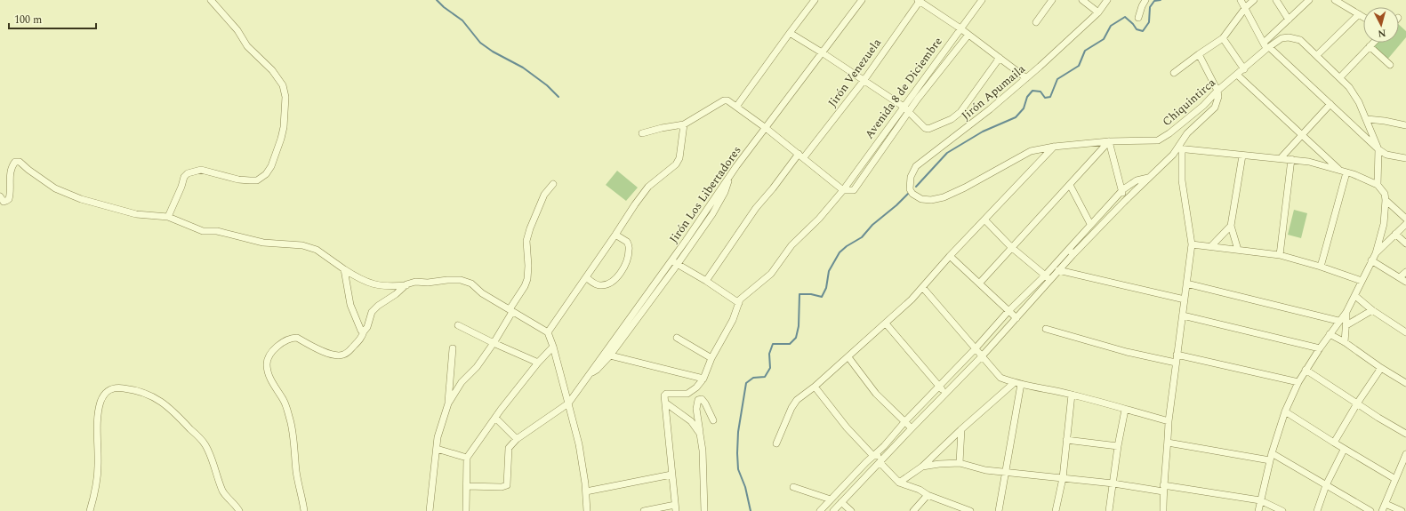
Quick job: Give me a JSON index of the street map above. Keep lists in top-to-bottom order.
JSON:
{
  "streets": {
    "street": [
      "Jirón Venezuela",
      "Avenida 8 de Diciembre",
      "Jirón Apumaila",
      "Chiquintirca",
      "Jirón Los Libertadores"
    ]
  },
  "crossings": [
    ["Jirón Apumaila", "Chiquintirca"]
  ],
  "scale_bar": "100 m",
  "north": "bottom"
}
